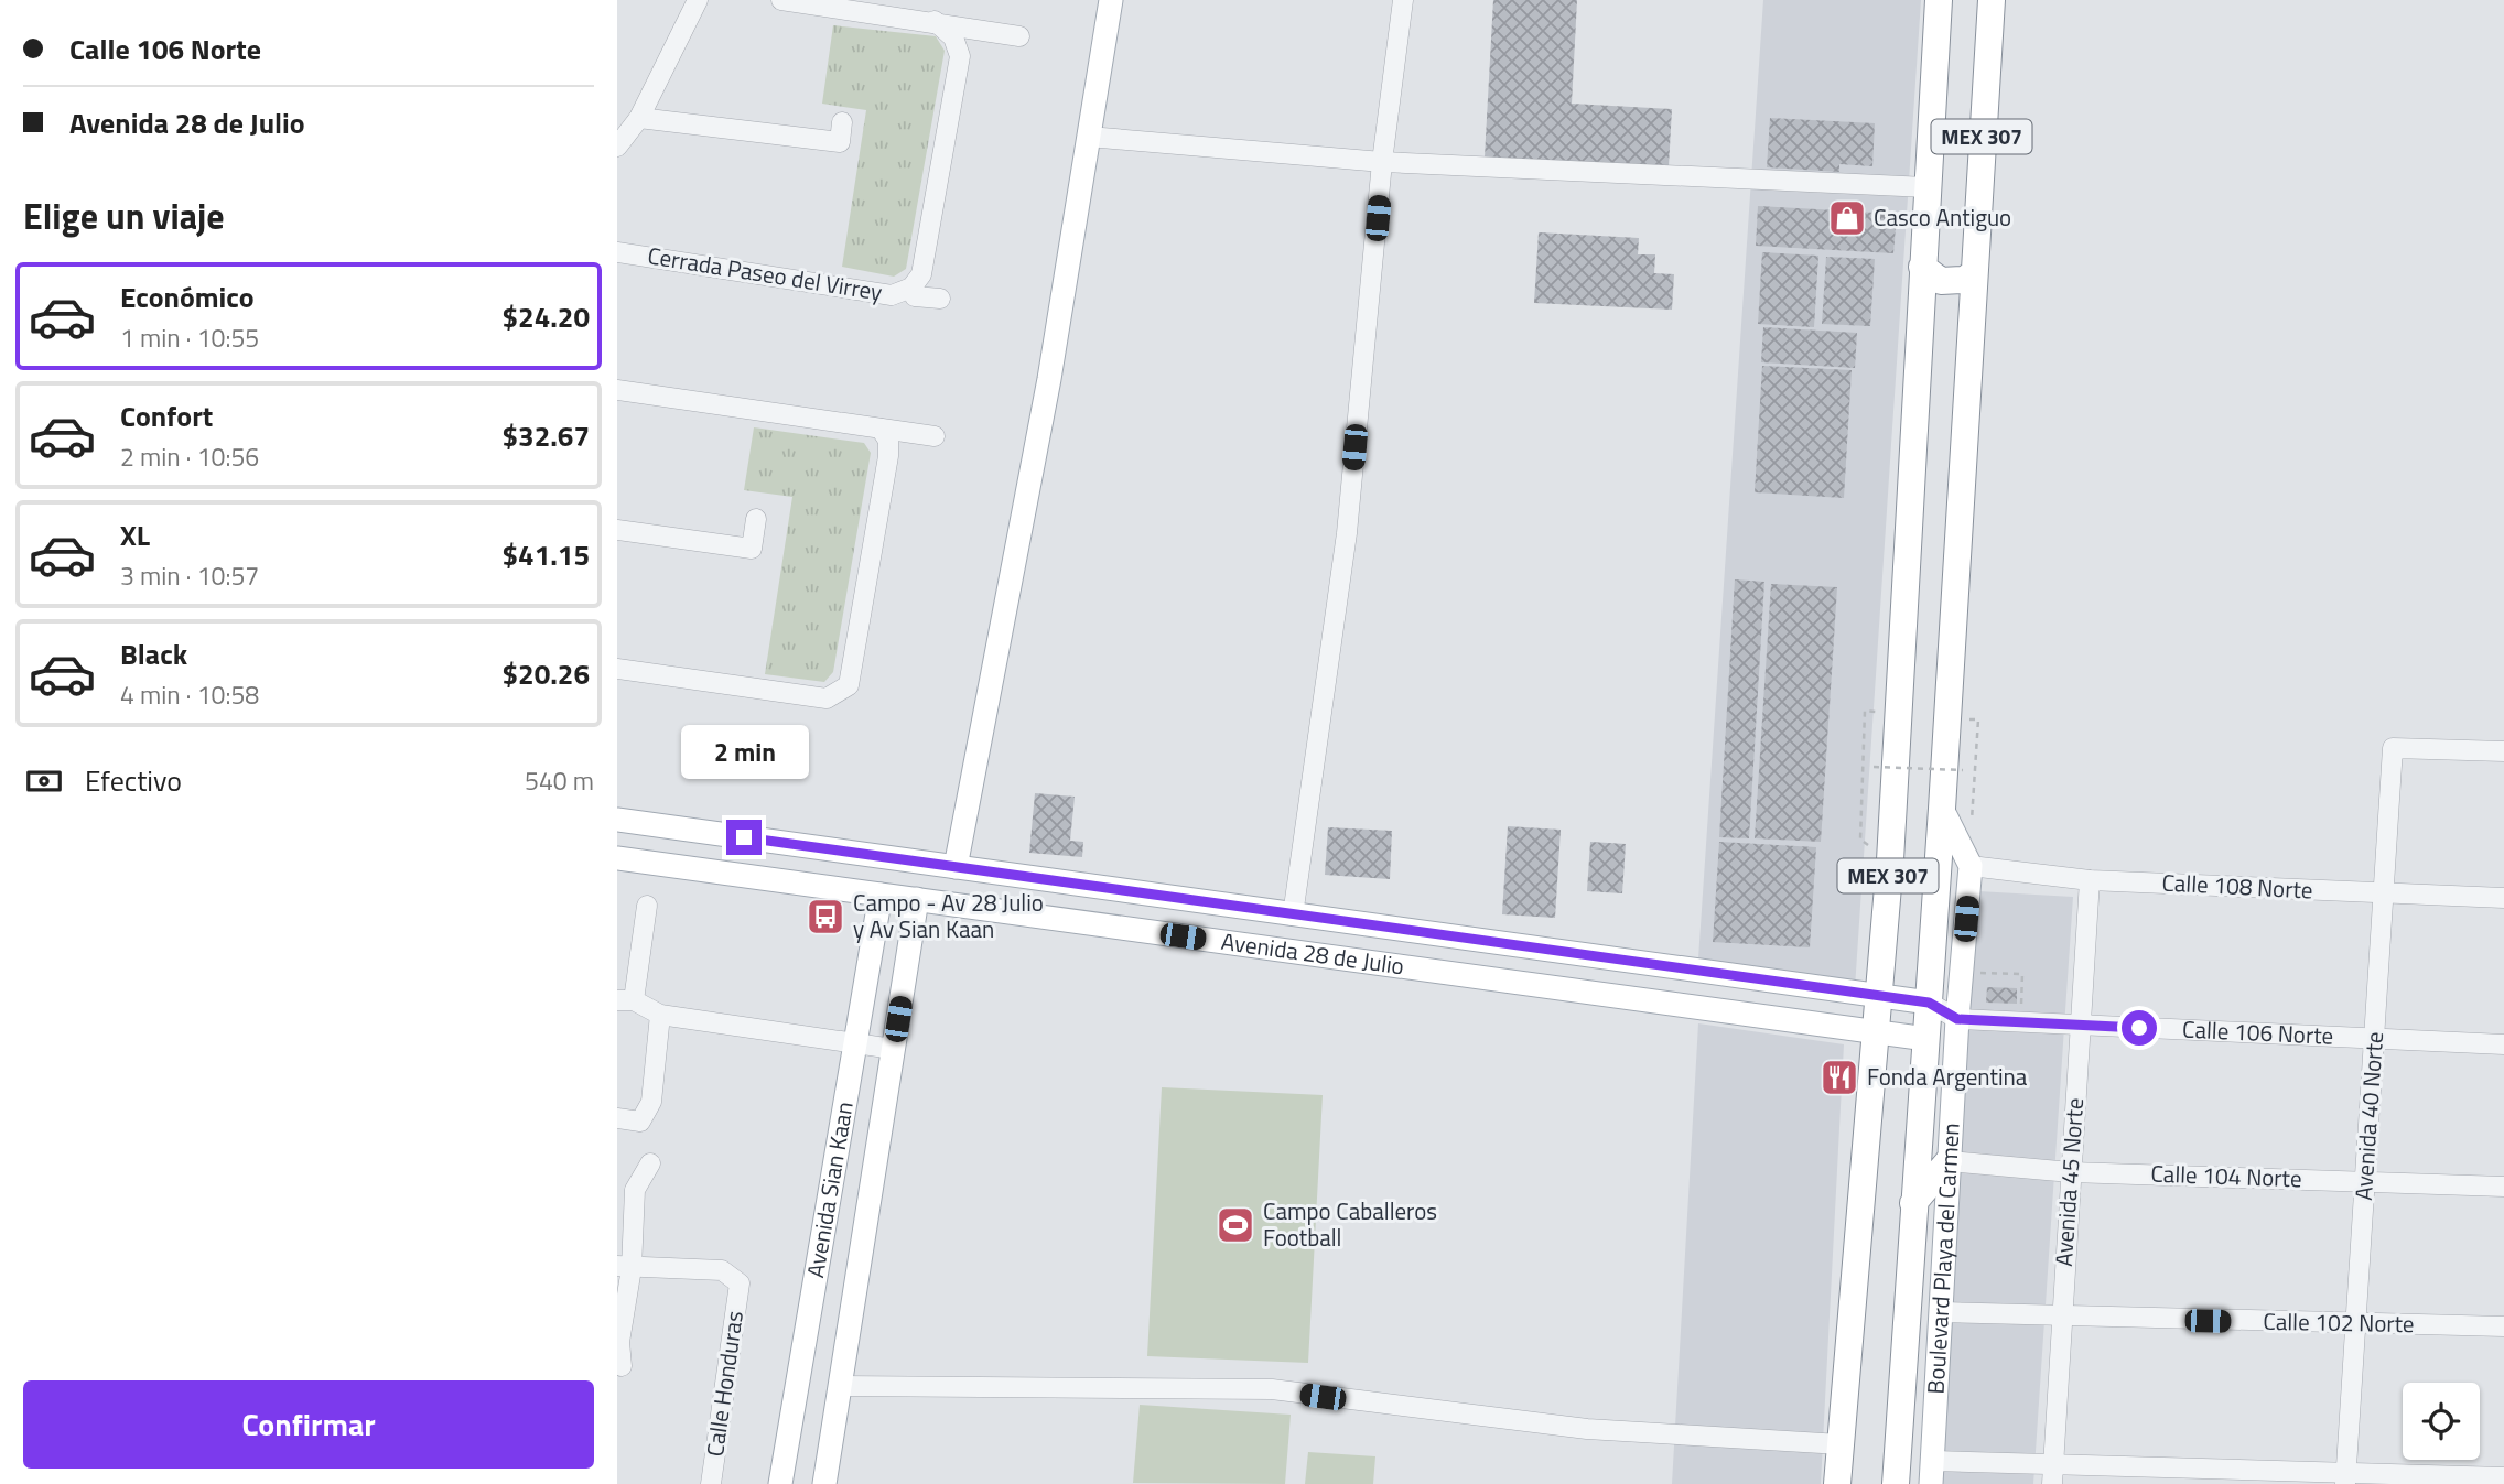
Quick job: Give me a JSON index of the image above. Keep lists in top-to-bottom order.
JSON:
{
  "streets": {
    "highway": ["MEX 307"],
    "main road": [
      "Avenida 28 de Julio",
      "Calle 106 Norte",
      "Avenida Sian Kaan",
      "Boulevard Playa del Carmen"
    ],
    "street": [
      "Cerrada Paseo del Virrey",
      "Calle 108 Norte",
      "Avenida 40 Norte",
      "Calle 104 Norte",
      "Avenida 45 Norte",
      "Calle 102 Norte",
      "Calle Honduras"
    ]
  },
  "crossings": [
    ["MEX 307", "Avenida 28 de Julio"],
    ["MEX 307", "Calle 106 Norte"],
    ["MEX 307", "Boulevard Playa del Carmen"],
    ["Calle 108 Norte", "Avenida 40 Norte"],
    ["Calle 108 Norte", "Avenida 45 Norte"],
    ["Calle 108 Norte", "Boulevard Playa del Carmen"],
    ["Avenida 28 de Julio", "Calle 106 Norte"],
    ["Avenida 28 de Julio", "Avenida Sian Kaan"],
    ["Calle 106 Norte", "Avenida 40 Norte"],
    ["Calle 106 Norte", "Avenida 45 Norte"],
    ["Calle 106 Norte", "Boulevard Playa del Carmen"],
    ["Avenida 40 Norte", "Calle 104 Norte"],
    ["Avenida 40 Norte", "Calle 102 Norte"],
    ["Calle 104 Norte", "Avenida 45 Norte"],
    ["Calle 104 Norte", "Boulevard Playa del Carmen"],
    ["Avenida 45 Norte", "Calle 102 Norte"],
    ["Boulevard Playa del Carmen", "Calle 102 Norte"]
  ],
  "places": {
    "shop": ["Casco Antiguo"],
    "bus stop": ["Campo - Av 28 Julio y Av Sian Kaan"],
    "restaurant": ["Fonda Argentina"],
    "sports": ["Campo Caballeros Football"]
  },
  "page": {
    "banner": ["Calle 106 Norte", "Avenida 28 de Julio"],
    "heading": "Elige un viaje",
    "list": [
      {
        "name": "Económico",
        "note": "1 min · 10:55",
        "value": "$24.20"
      },
      {
        "name": "Confort",
        "note": "2 min · 10:56",
        "value": "$32.67"
      },
      {
        "name": "XL",
        "note": "3 min · 10:57",
        "value": "$41.15"
      },
      {
        "name": "Black",
        "note": "4 min · 10:58",
        "value": "$20.26"
      }
    ],
    "bubble": "2 min",
    "pay": ["Efectivo", "540 m"],
    "buttons": "Confirmar"
  }
}
